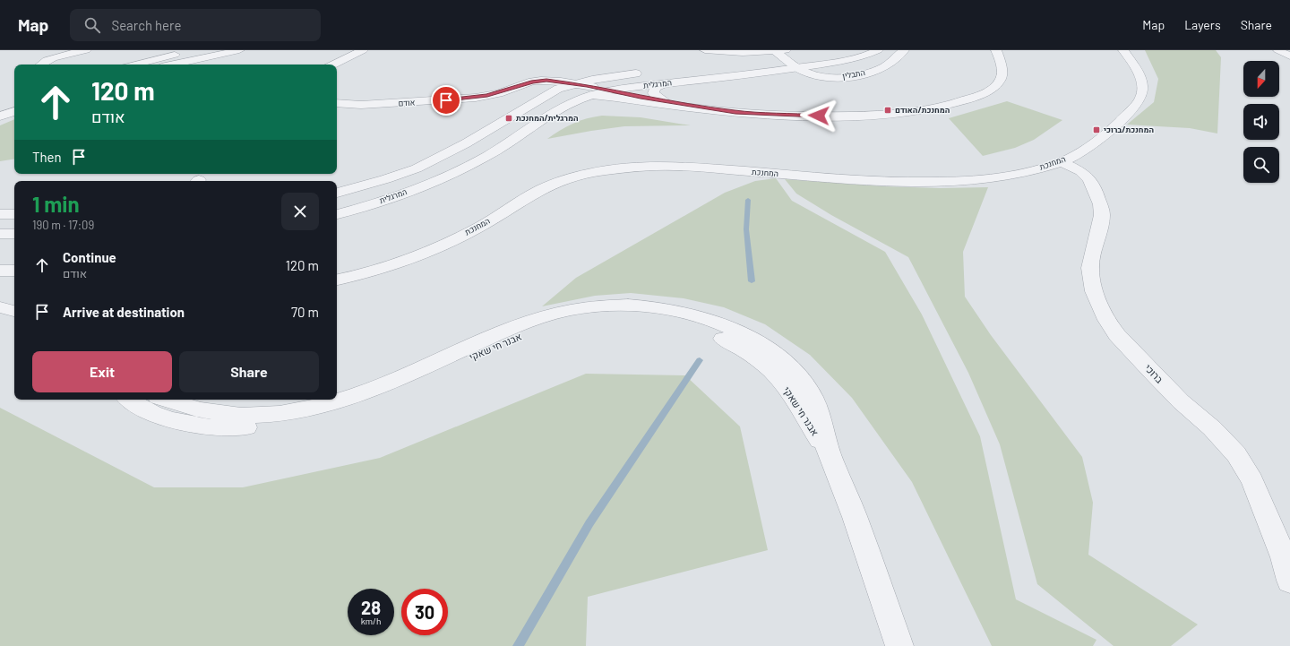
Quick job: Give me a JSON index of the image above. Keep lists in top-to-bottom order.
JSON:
{
  "streets": {
    "street": [
      "התבלין",
      "המרגלית",
      "אודם",
      "המחנכת",
      "אבנר חי שאקי",
      "ברוכי"
    ]
  },
  "crossings": [
    ["התבלין", "המרגלית"],
    ["המרגלית", "אודם"],
    ["המחנכת", "ברוכי"]
  ],
  "places": {
    "transit": ["המחנכת/האודם", "המרגלית/המחנכת", "המחנכת/ברוכי"]
  },
  "north": "bottom",
  "page": {
    "header": "Map",
    "search": "Search here",
    "nav": ["Map", "Layers", "Share"],
    "turn": ["120 m", "אודם"],
    "then": "Then",
    "heading": ["1 min", "190 m · 17:09"],
    "list": [
      {
        "name": "Continue",
        "note": "אודם",
        "value": "120 m"
      },
      {
        "name": "Arrive at destination",
        "value": "70 m"
      }
    ],
    "buttons": ["Exit", "Share"],
    "speed": "28 km/h",
    "limit": "30"
  }
}
